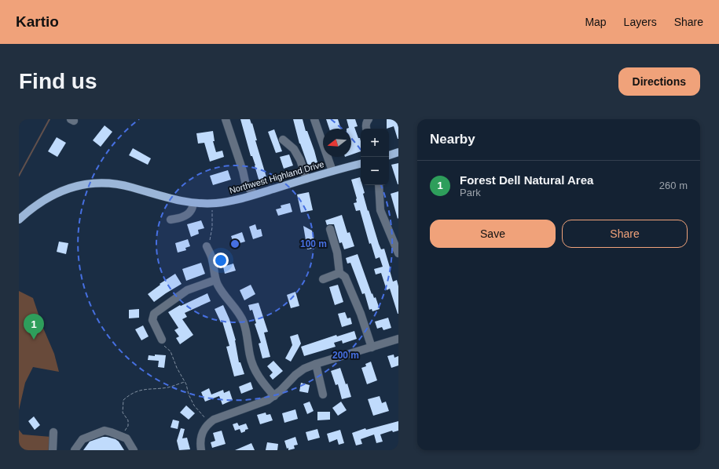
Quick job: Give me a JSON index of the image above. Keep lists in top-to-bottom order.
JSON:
{
  "streets": {
    "main road": ["Northwest Highland Drive"]
  },
  "north": "left",
  "page": {
    "header": "Kartio",
    "nav": ["Map", "Layers", "Share"],
    "buttons": [
      "Directions",
      ["Save", "Share"]
    ],
    "title": "Find us",
    "heading": "Nearby",
    "map_buttons": ["+", "−"],
    "list": [
      {
        "mark": "1",
        "name": "Forest Dell Natural Area",
        "note": "Park",
        "value": "260 m"
      }
    ],
    "pins": "1"
  },
  "rings": ["100 m", "200 m"]
}
